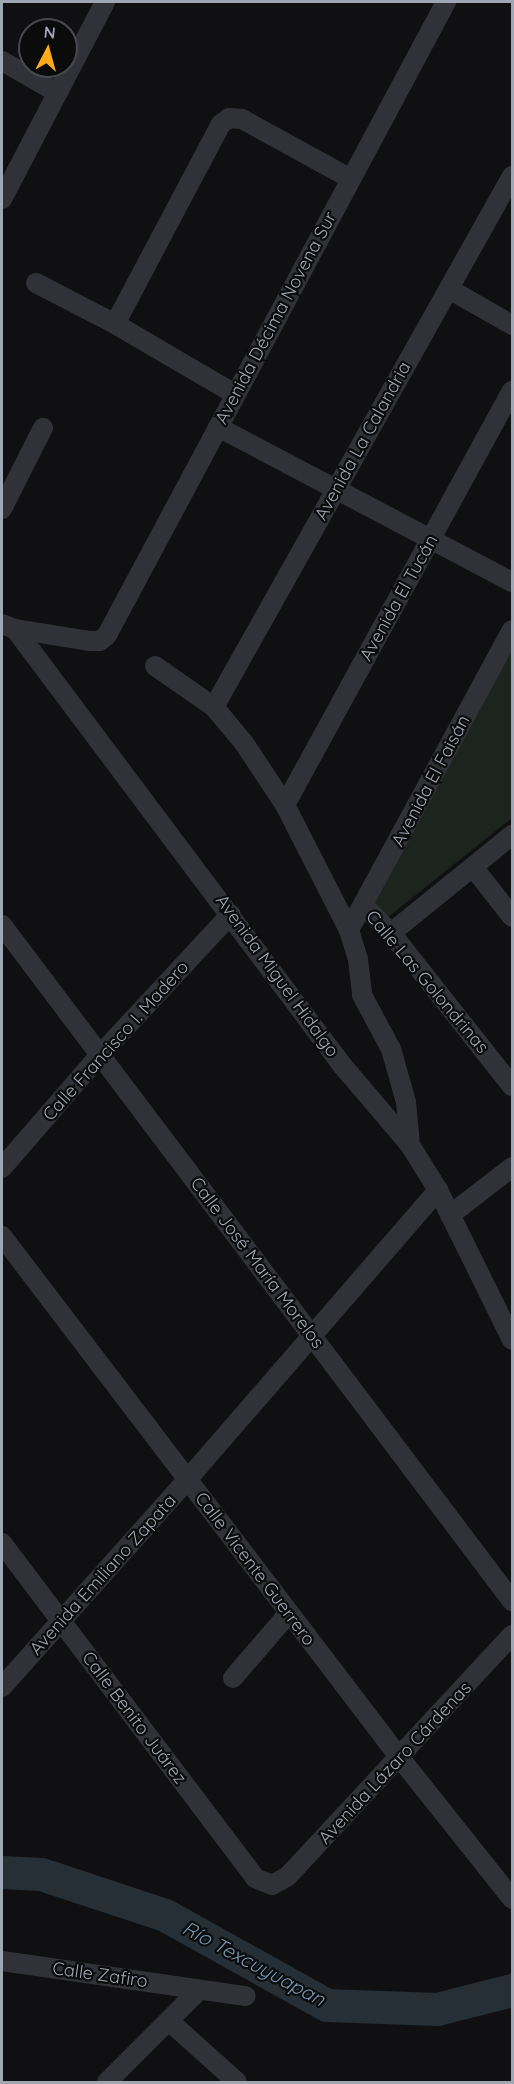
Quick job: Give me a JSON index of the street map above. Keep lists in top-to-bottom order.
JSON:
{
  "streets": {
    "street": [
      "Avenida Décima Novena Sur",
      "Avenida La Calandria",
      "Avenida El Tucán",
      "Avenida El Faisán",
      "Avenida Miguel Hidalgo",
      "Calle Las Golondrinas",
      "Calle Francisco I. Madero",
      "Calle José María Morelos",
      "Calle Vicente Guerrero",
      "Avenida Emiliano Zapata",
      "Calle Benito Juárez",
      "Avenida Lázaro Cárdenas",
      "Calle Zafiro"
    ]
  },
  "crossings": [
    ["Avenida Décima Novena Sur", "Avenida Miguel Hidalgo"],
    ["Avenida El Faisán", "Calle Las Golondrinas"],
    ["Avenida Miguel Hidalgo", "Calle Francisco I. Madero"],
    ["Avenida Miguel Hidalgo", "Avenida Emiliano Zapata"],
    ["Calle Francisco I. Madero", "Calle José María Morelos"],
    ["Calle José María Morelos", "Avenida Emiliano Zapata"],
    ["Calle Vicente Guerrero", "Avenida Emiliano Zapata"],
    ["Calle Vicente Guerrero", "Avenida Lázaro Cárdenas"],
    ["Avenida Emiliano Zapata", "Calle Benito Juárez"],
    ["Calle Benito Juárez", "Avenida Lázaro Cárdenas"]
  ],
  "water": ["Río Texcuyuapan"],
  "north": "top"
}
